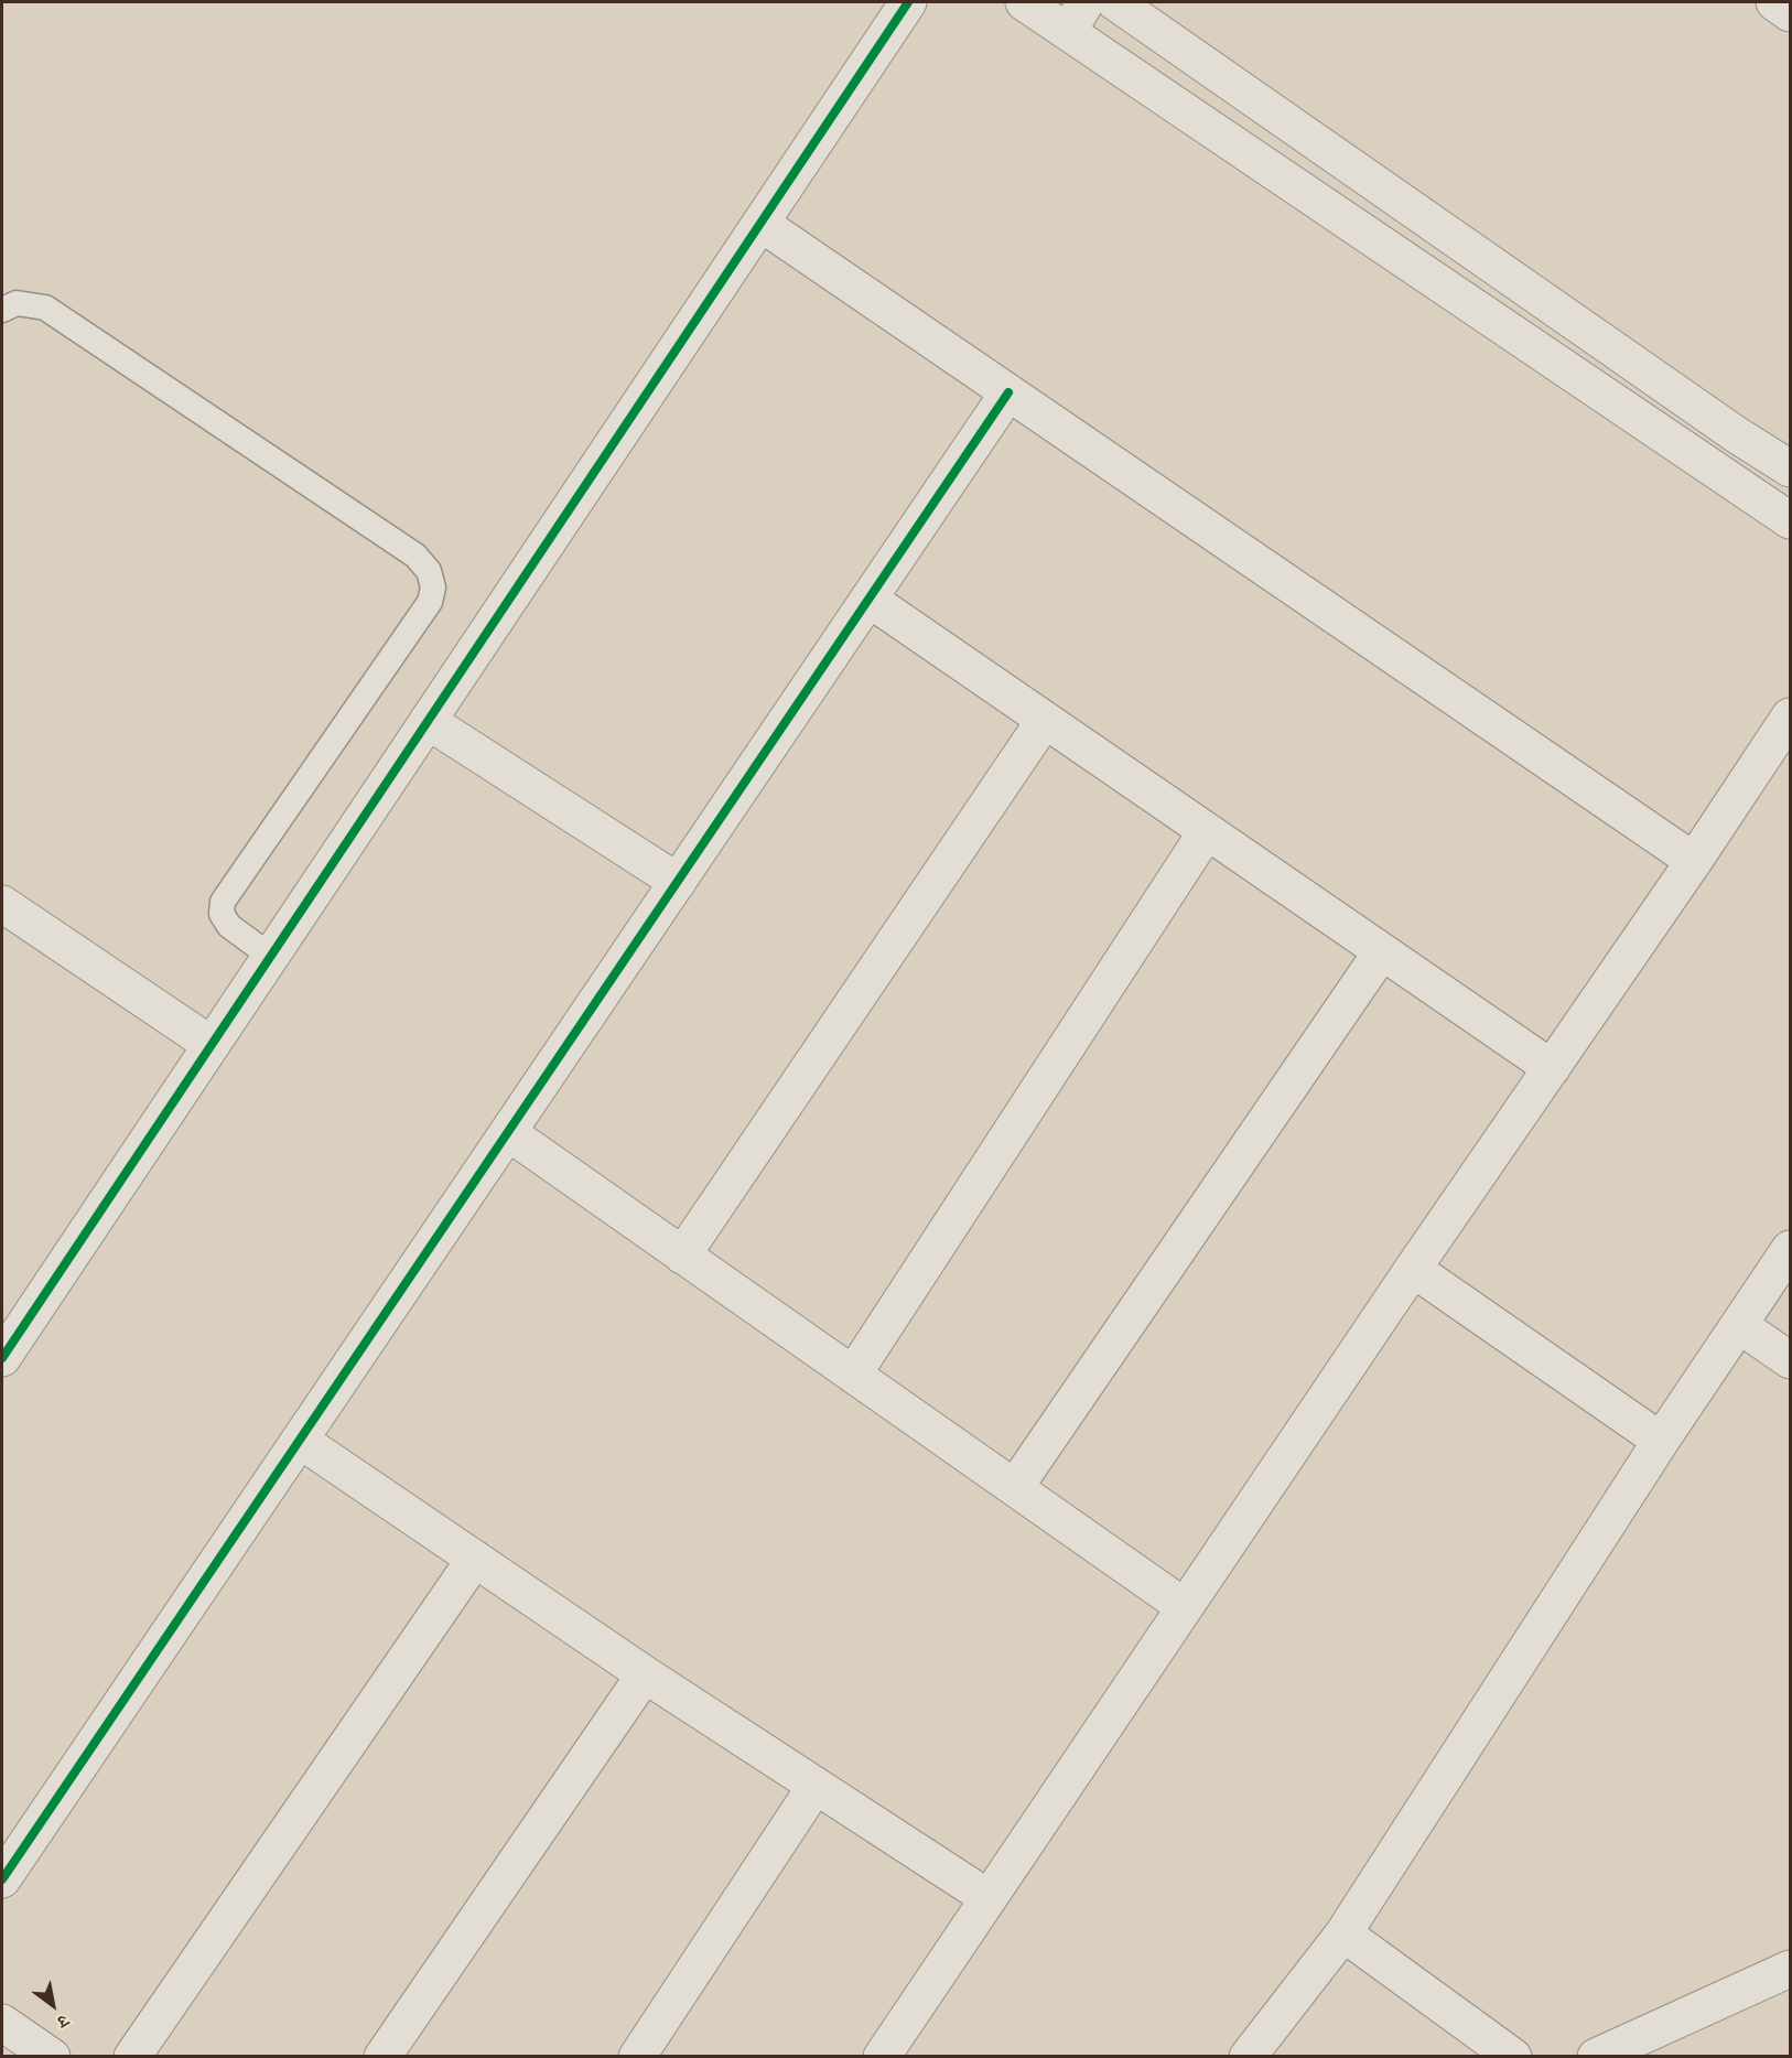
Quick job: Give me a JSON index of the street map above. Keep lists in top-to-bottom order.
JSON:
{
  "north": "bottom right"
}
